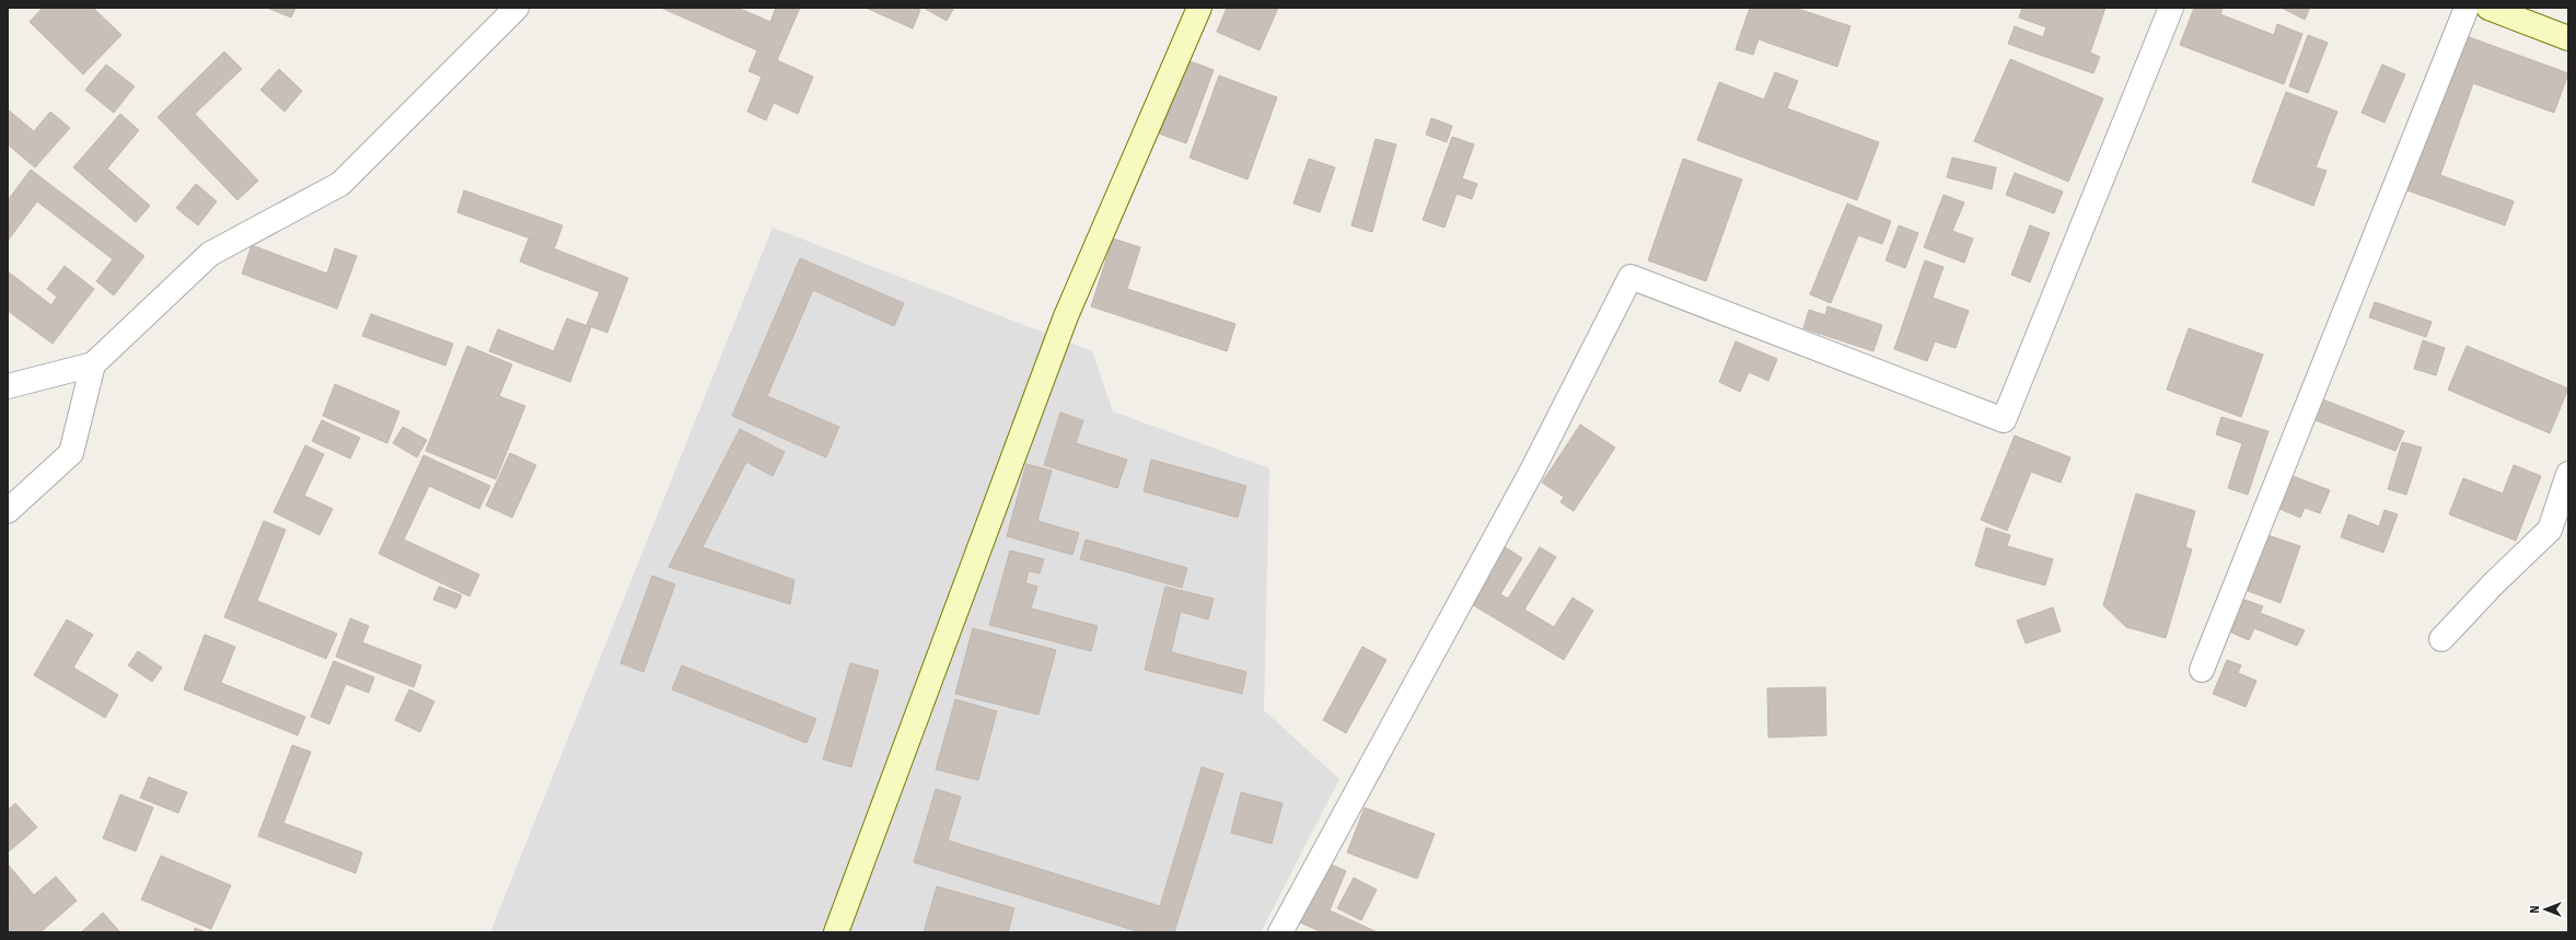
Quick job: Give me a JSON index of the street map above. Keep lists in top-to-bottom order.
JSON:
{
  "north": "left"
}
